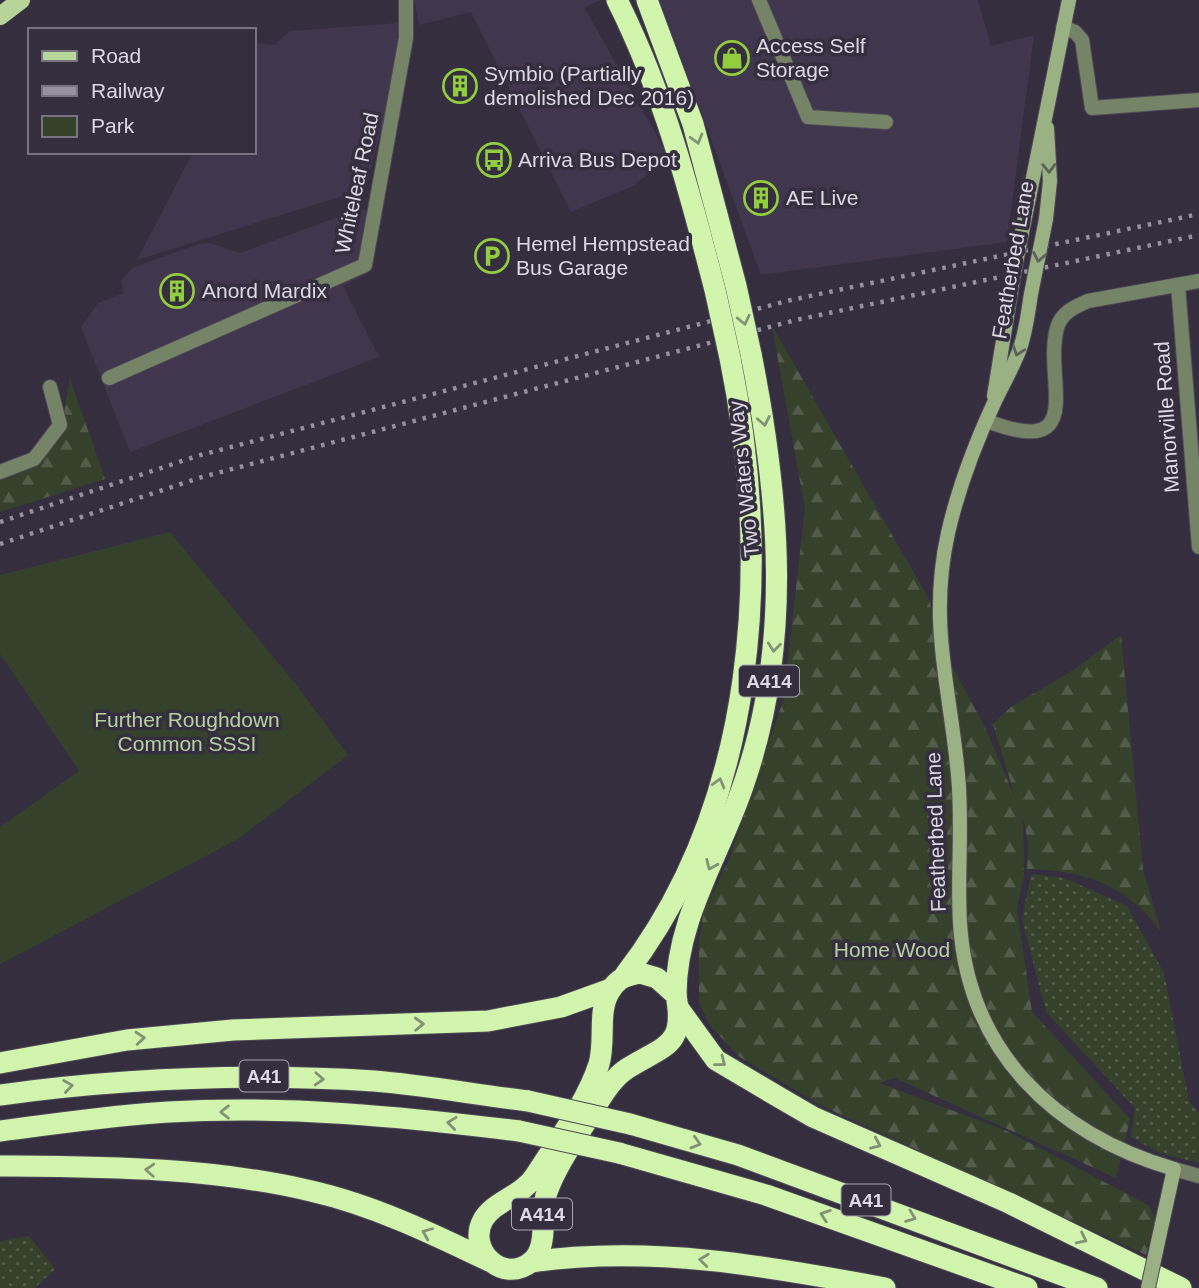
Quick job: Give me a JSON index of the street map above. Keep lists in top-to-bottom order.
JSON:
{
  "streets": {
    "highway": ["Two Waters Way", "A414", "A41"],
    "street": ["Whiteleaf Road", "Featherbed Lane", "Manorville Road"]
  },
  "crossings": [
    ["Two Waters Way", "A414"]
  ],
  "parks": ["Further Roughdown Common SSSI", "Home Wood"],
  "places": {
    "shop": ["Access Self Storage"],
    "building": ["Symbio (Partially demolished Dec 2016)", "AE Live", "Anord Mardix"],
    "bus stop": ["Arriva Bus Depot"],
    "parking": ["Hemel Hempstead Bus Garage"]
  },
  "legend": ["Road", "Railway", "Park"]
}
